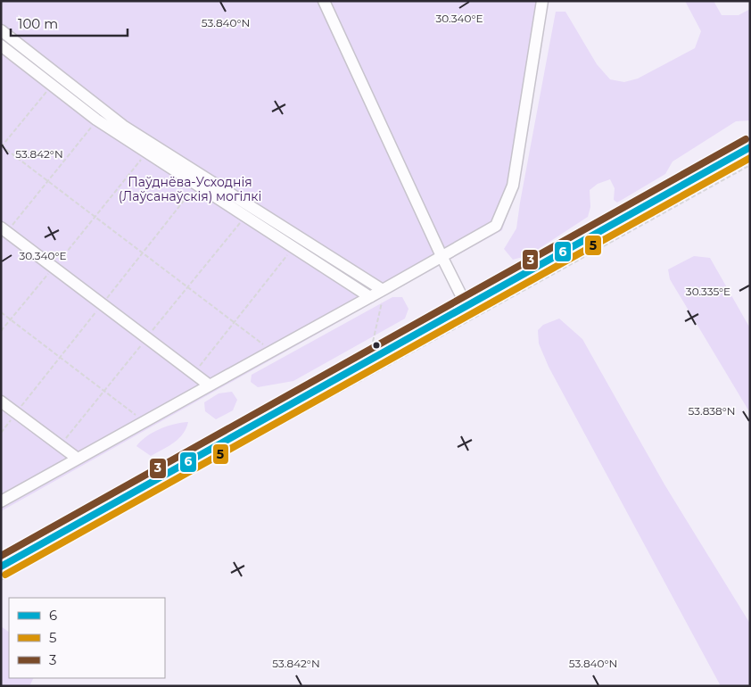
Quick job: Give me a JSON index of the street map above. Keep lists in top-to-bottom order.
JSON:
{
  "parks": ["Паўднёва-Усходнія (Лаўсанаўскія) могілкі"],
  "lines": ["transit line 3", "transit line 6", "transit line 5"],
  "legend": ["6", "5", "3"],
  "scale_bar": "100 m",
  "coordinates": [
    "30.340°E",
    "53.840°N",
    "53.842°N",
    "30.335°E",
    "53.838°N"
  ]
}
